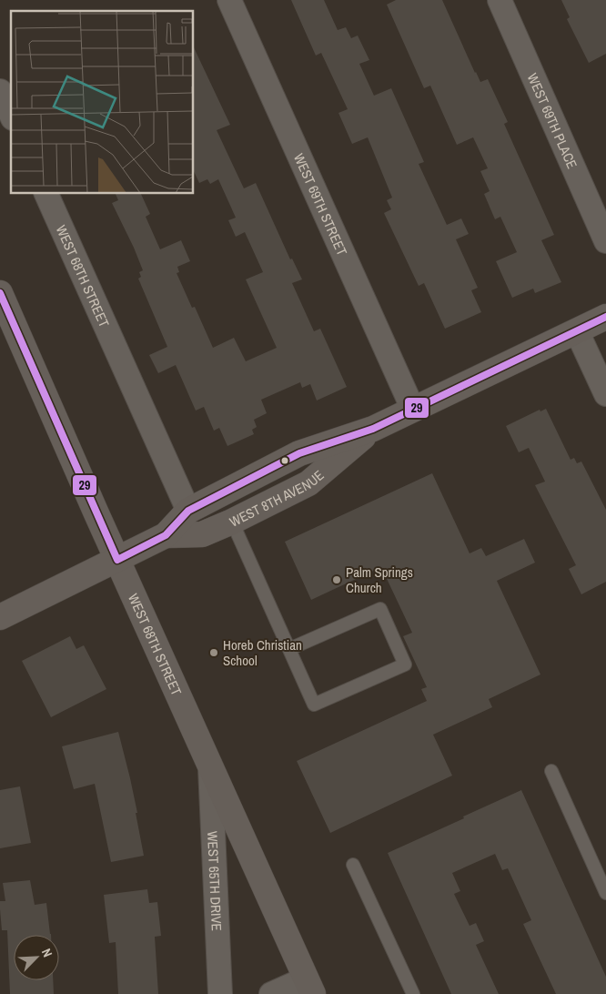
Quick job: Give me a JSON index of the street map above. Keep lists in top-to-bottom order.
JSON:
{
  "streets": {
    "street": [
      "WEST 69TH PLACE",
      "WEST 69TH STREET",
      "WEST 68TH STREET",
      "WEST 8TH AVENUE",
      "WEST 65TH DRIVE"
    ]
  },
  "crossings": [
    ["WEST 69TH STREET", "WEST 8TH AVENUE"],
    ["WEST 68TH STREET", "WEST 8TH AVENUE"],
    ["WEST 68TH STREET", "WEST 65TH DRIVE"]
  ],
  "places": ["Palm Springs Church", "Horeb Christian School"],
  "lines": ["transit line 29"],
  "north": "top right"
}
